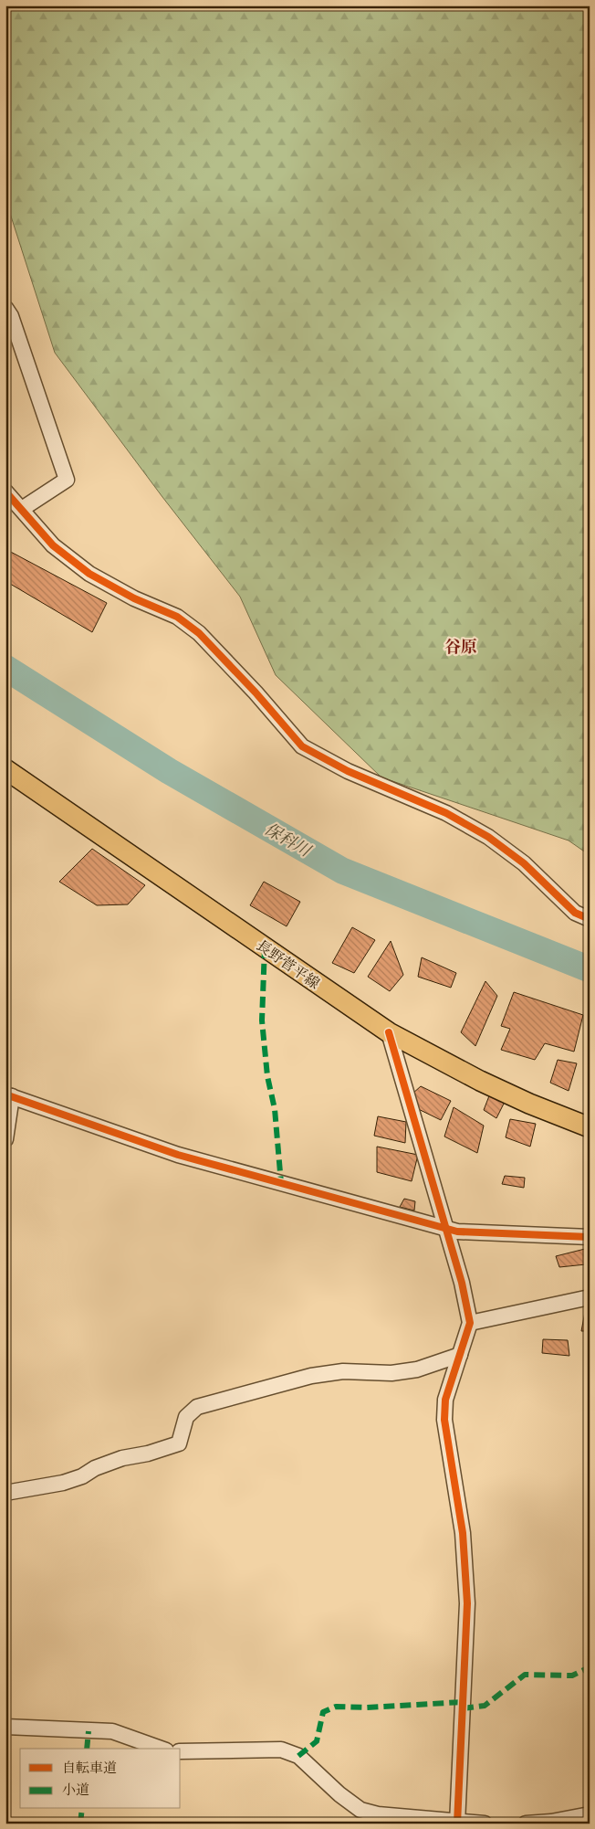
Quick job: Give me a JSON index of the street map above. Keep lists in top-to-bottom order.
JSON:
{
  "streets": {
    "main road": ["長野菅平線"]
  },
  "districts": ["谷原"],
  "water": ["保科川"],
  "legend": ["自転車道", "小道"]
}
